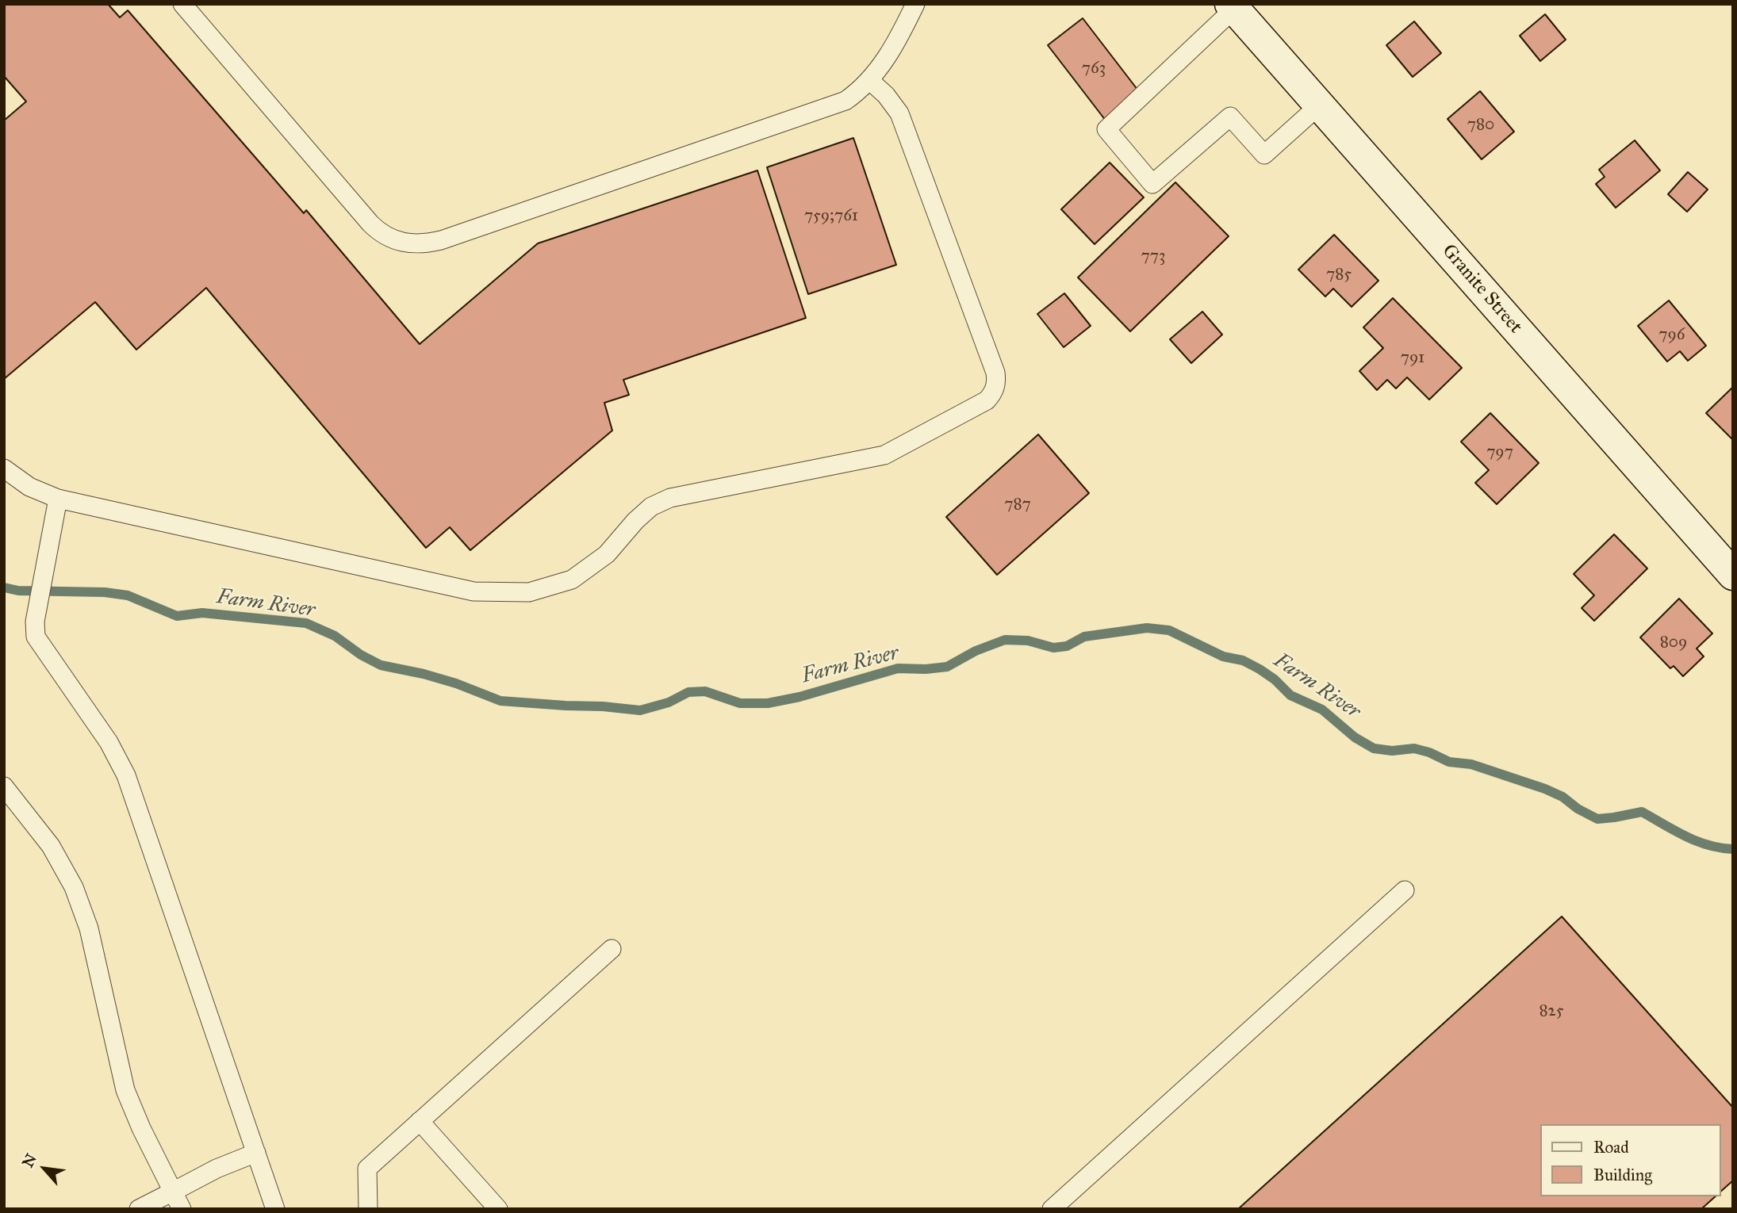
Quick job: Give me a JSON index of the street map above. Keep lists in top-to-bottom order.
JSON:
{
  "streets": {
    "main road": ["Granite Street"]
  },
  "water": ["Farm River"],
  "house_numbers": [
    "763",
    "780",
    "759;761",
    "773",
    "785",
    "796",
    "791",
    "797",
    "787",
    "809",
    "825"
  ],
  "legend": ["Road", "Building"],
  "north": "top left"
}
